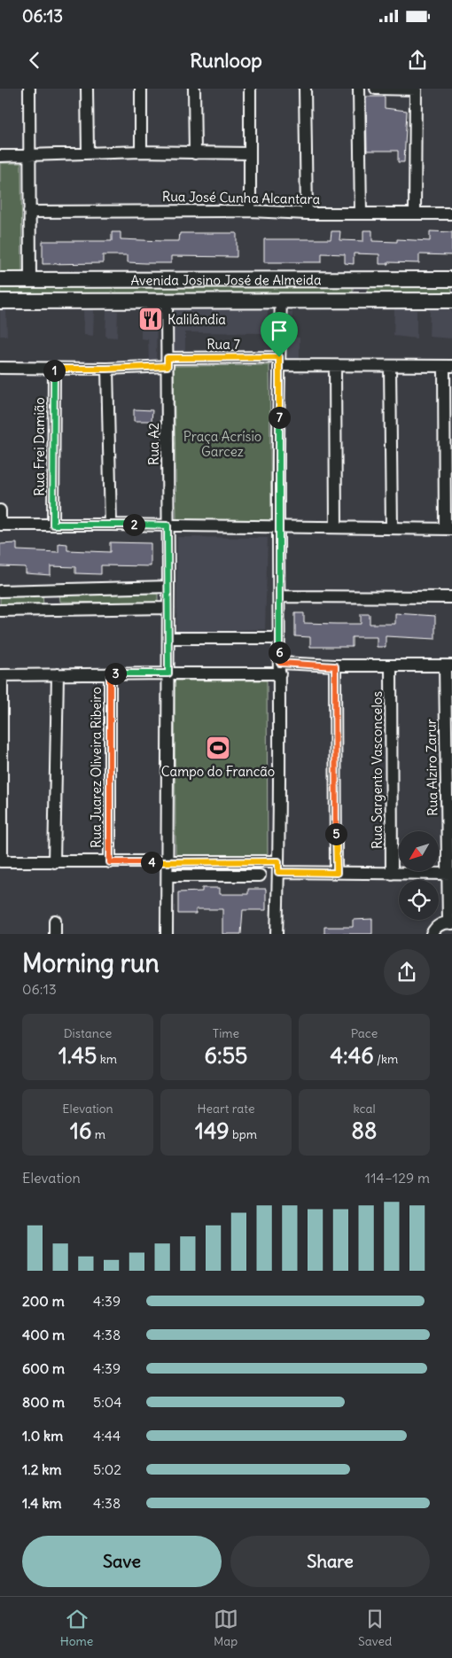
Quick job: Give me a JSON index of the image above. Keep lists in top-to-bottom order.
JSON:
{
  "streets": {
    "main road": ["Avenida Josino José de Almeida"],
    "street": [
      "Rua José Cunha Alcantara",
      "Rua 7",
      "Rua A2",
      "Rua Frei Damião",
      "Rua Juarez Oliveira Ribeiro",
      "Rua Alziro Zarur",
      "Rua Sargento Vasconcelos"
    ]
  },
  "crossings": [
    ["Avenida Josino José de Almeida", "Rua A2"],
    ["Rua 7", "Rua A2"],
    ["Rua 7", "Rua Frei Damião"]
  ],
  "parks": ["Praça Acrísio Garcez"],
  "places": {
    "restaurant": ["Kalilândia"],
    "sports": ["Campo do Francão"]
  },
  "north": "bottom left",
  "page": {
    "status": "06:13",
    "header": "Runloop",
    "pins": [
      "1",
      "7",
      "2",
      "6",
      "3",
      "5",
      "4"
    ],
    "heading": ["Morning run", "06:13"],
    "stats": [
      ["Distance", "1.45 km"],
      ["Time", "6:55"],
      ["Pace", "4:46 /km"],
      ["Elevation", "16 m"],
      ["Heart rate", "149 bpm"],
      ["kcal", "88"]
    ],
    "chart": ["Elevation", "114–129 m"],
    "list": [
      {
        "name": "200 m",
        "note": "4:39"
      },
      {
        "name": "400 m",
        "note": "4:38"
      },
      {
        "name": "600 m",
        "note": "4:39"
      },
      {
        "name": "800 m",
        "note": "5:04"
      },
      {
        "name": "1.0 km",
        "note": "4:44"
      },
      {
        "name": "1.2 km",
        "note": "5:02"
      },
      {
        "name": "1.4 km",
        "note": "4:38"
      }
    ],
    "buttons": ["Save", "Share"],
    "tabs": ["Home", "Map", "Saved"]
  }
}
